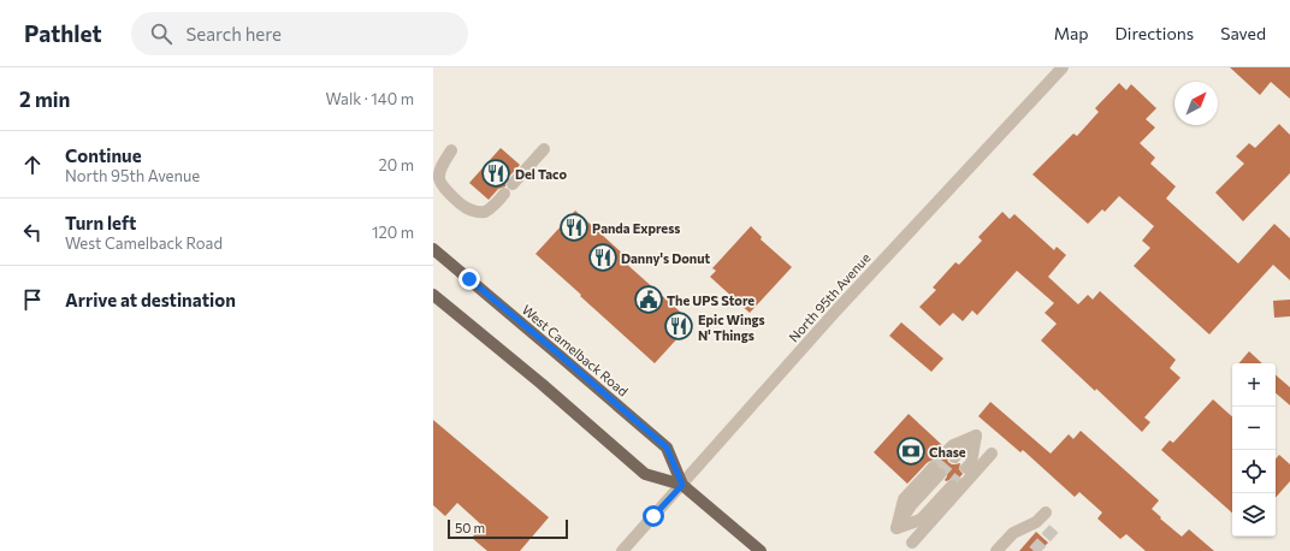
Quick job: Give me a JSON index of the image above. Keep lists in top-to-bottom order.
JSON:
{
  "streets": {
    "main road": ["West Camelback Road"],
    "street": ["North 95th Avenue"]
  },
  "crossings": [
    ["North 95th Avenue", "West Camelback Road"]
  ],
  "places": {
    "restaurant": [
      "Del Taco",
      "Panda Express",
      "Danny's Donut",
      "Epic Wings N' Things"
    ],
    "public building": ["The UPS Store"],
    "bank": ["Chase"]
  },
  "scale_bar": "50 m",
  "north": "top right",
  "page": {
    "header": "Pathlet",
    "search": "Search here",
    "nav": ["Map", "Directions", "Saved"],
    "heading": ["2 min", "Walk · 140 m"],
    "list": [
      ["Continue", "North 95th Avenue", "20 m"],
      ["Turn left", "West Camelback Road", "120 m"],
      "Arrive at destination"
    ],
    "map_buttons": ["+", "−"],
    "scale": "50 m"
  }
}
